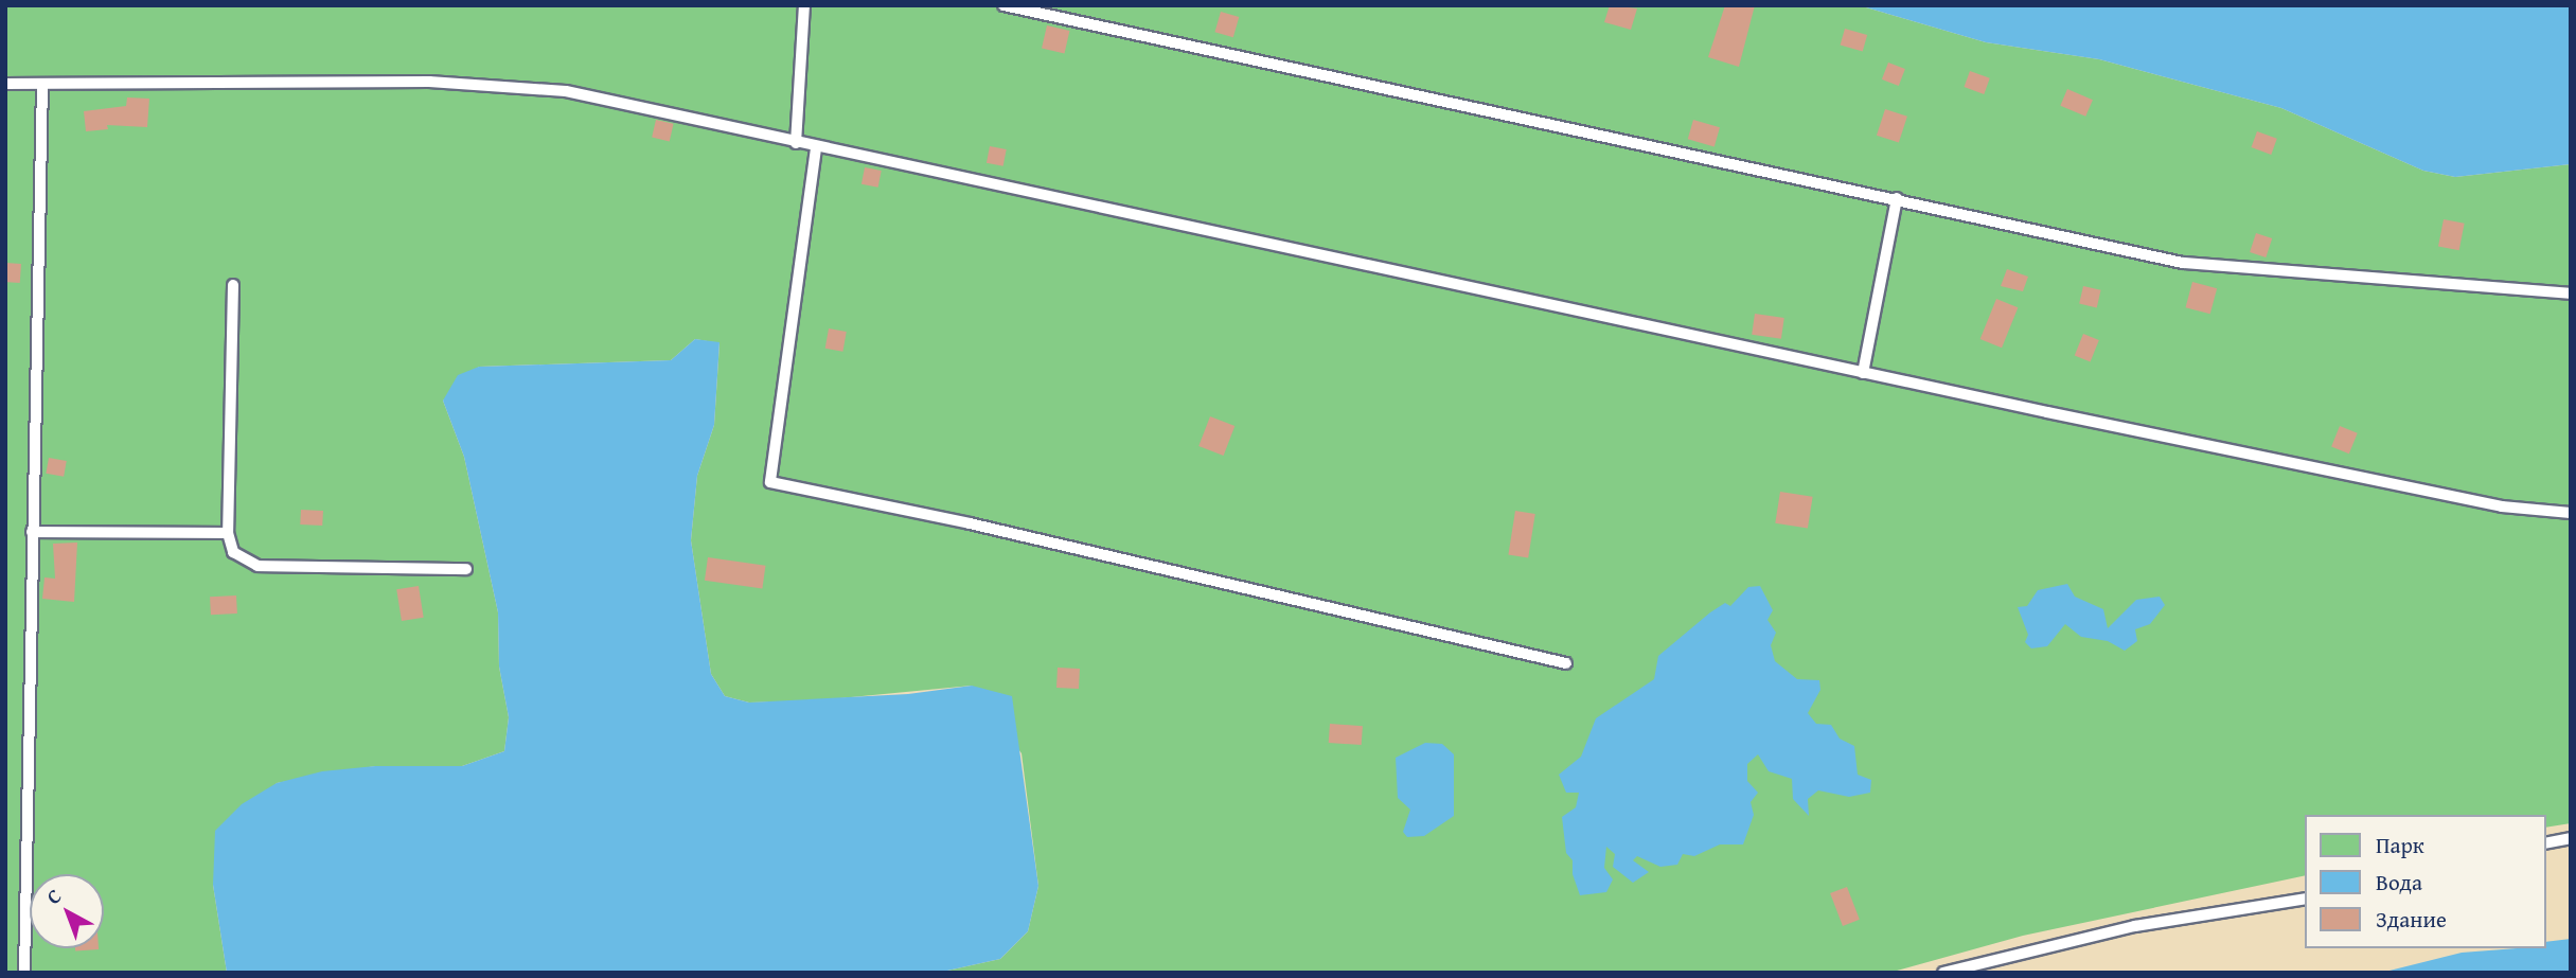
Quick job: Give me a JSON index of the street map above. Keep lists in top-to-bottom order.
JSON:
{
  "legend": ["Парк", "Вода", "Здание"],
  "north": "top left"
}
